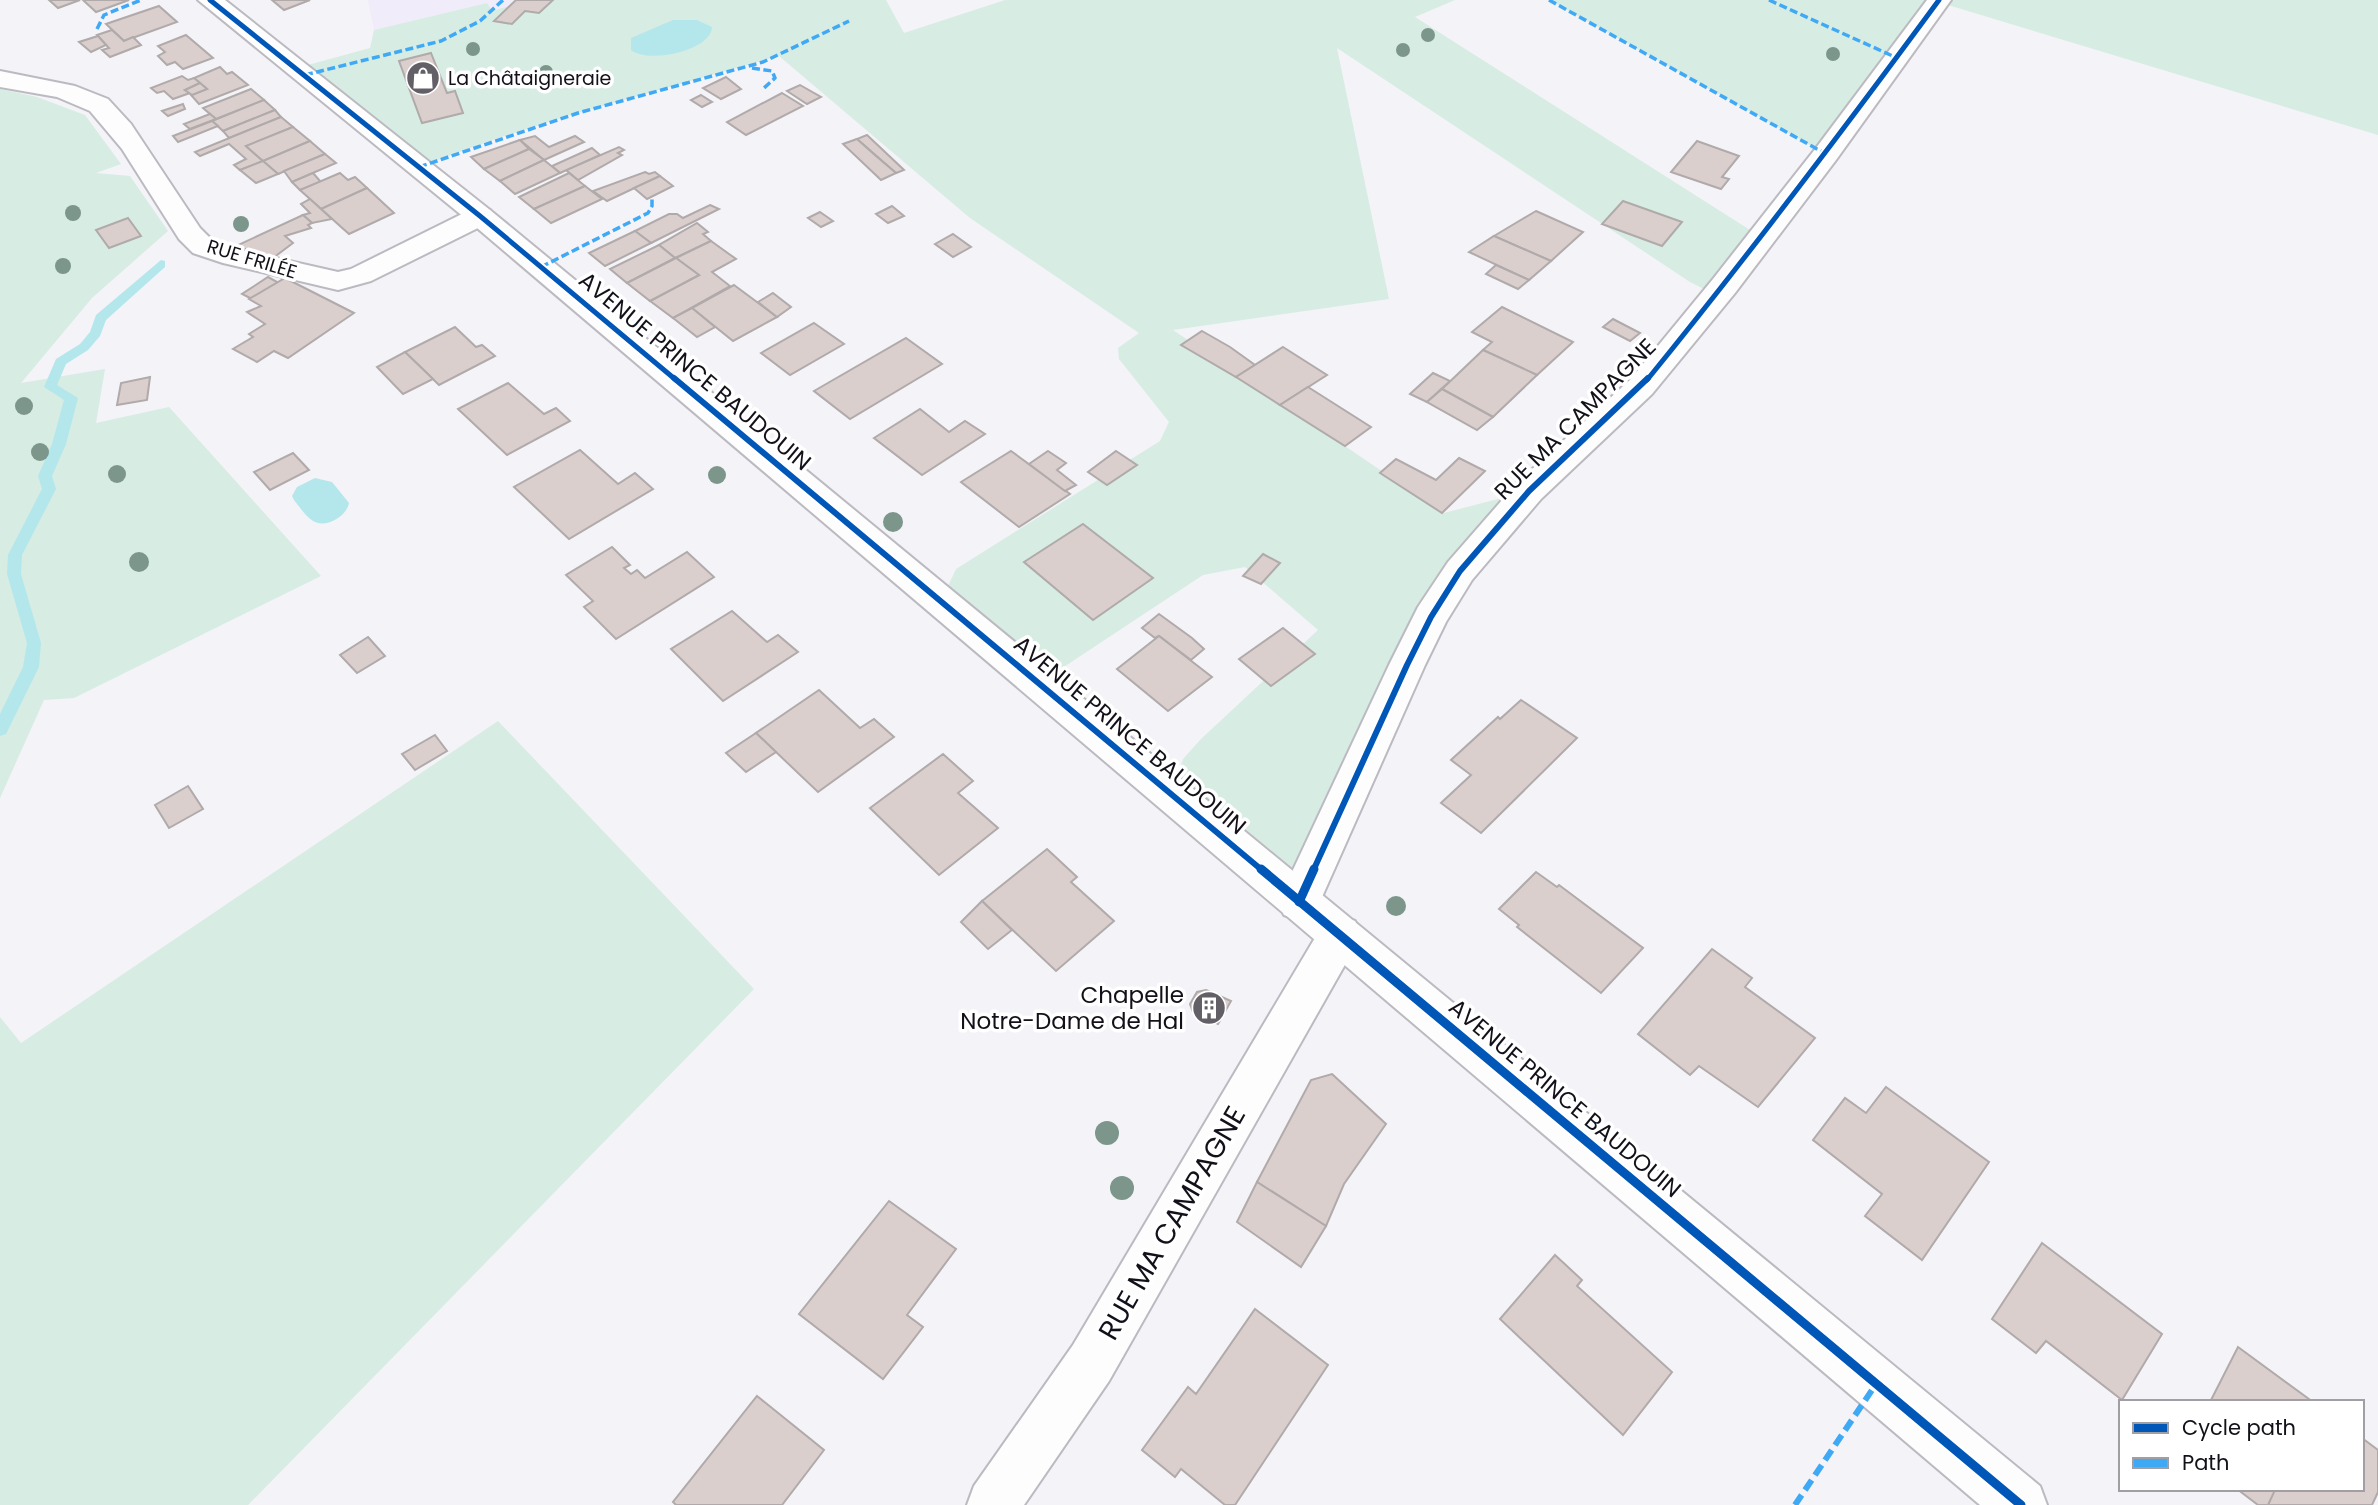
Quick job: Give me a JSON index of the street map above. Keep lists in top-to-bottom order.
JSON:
{
  "streets": {
    "street": ["RUE FRILÉE", "AVENUE PRINCE BAUDOUIN", "RUE MA CAMPAGNE"]
  },
  "crossings": [
    ["RUE FRILÉE", "AVENUE PRINCE BAUDOUIN"],
    ["AVENUE PRINCE BAUDOUIN", "RUE MA CAMPAGNE"]
  ],
  "places": {
    "shop": ["La Châtaigneraie"],
    "building": ["Chapelle Notre-Dame de Hal"]
  },
  "legend": ["Cycle path", "Path"]
}
